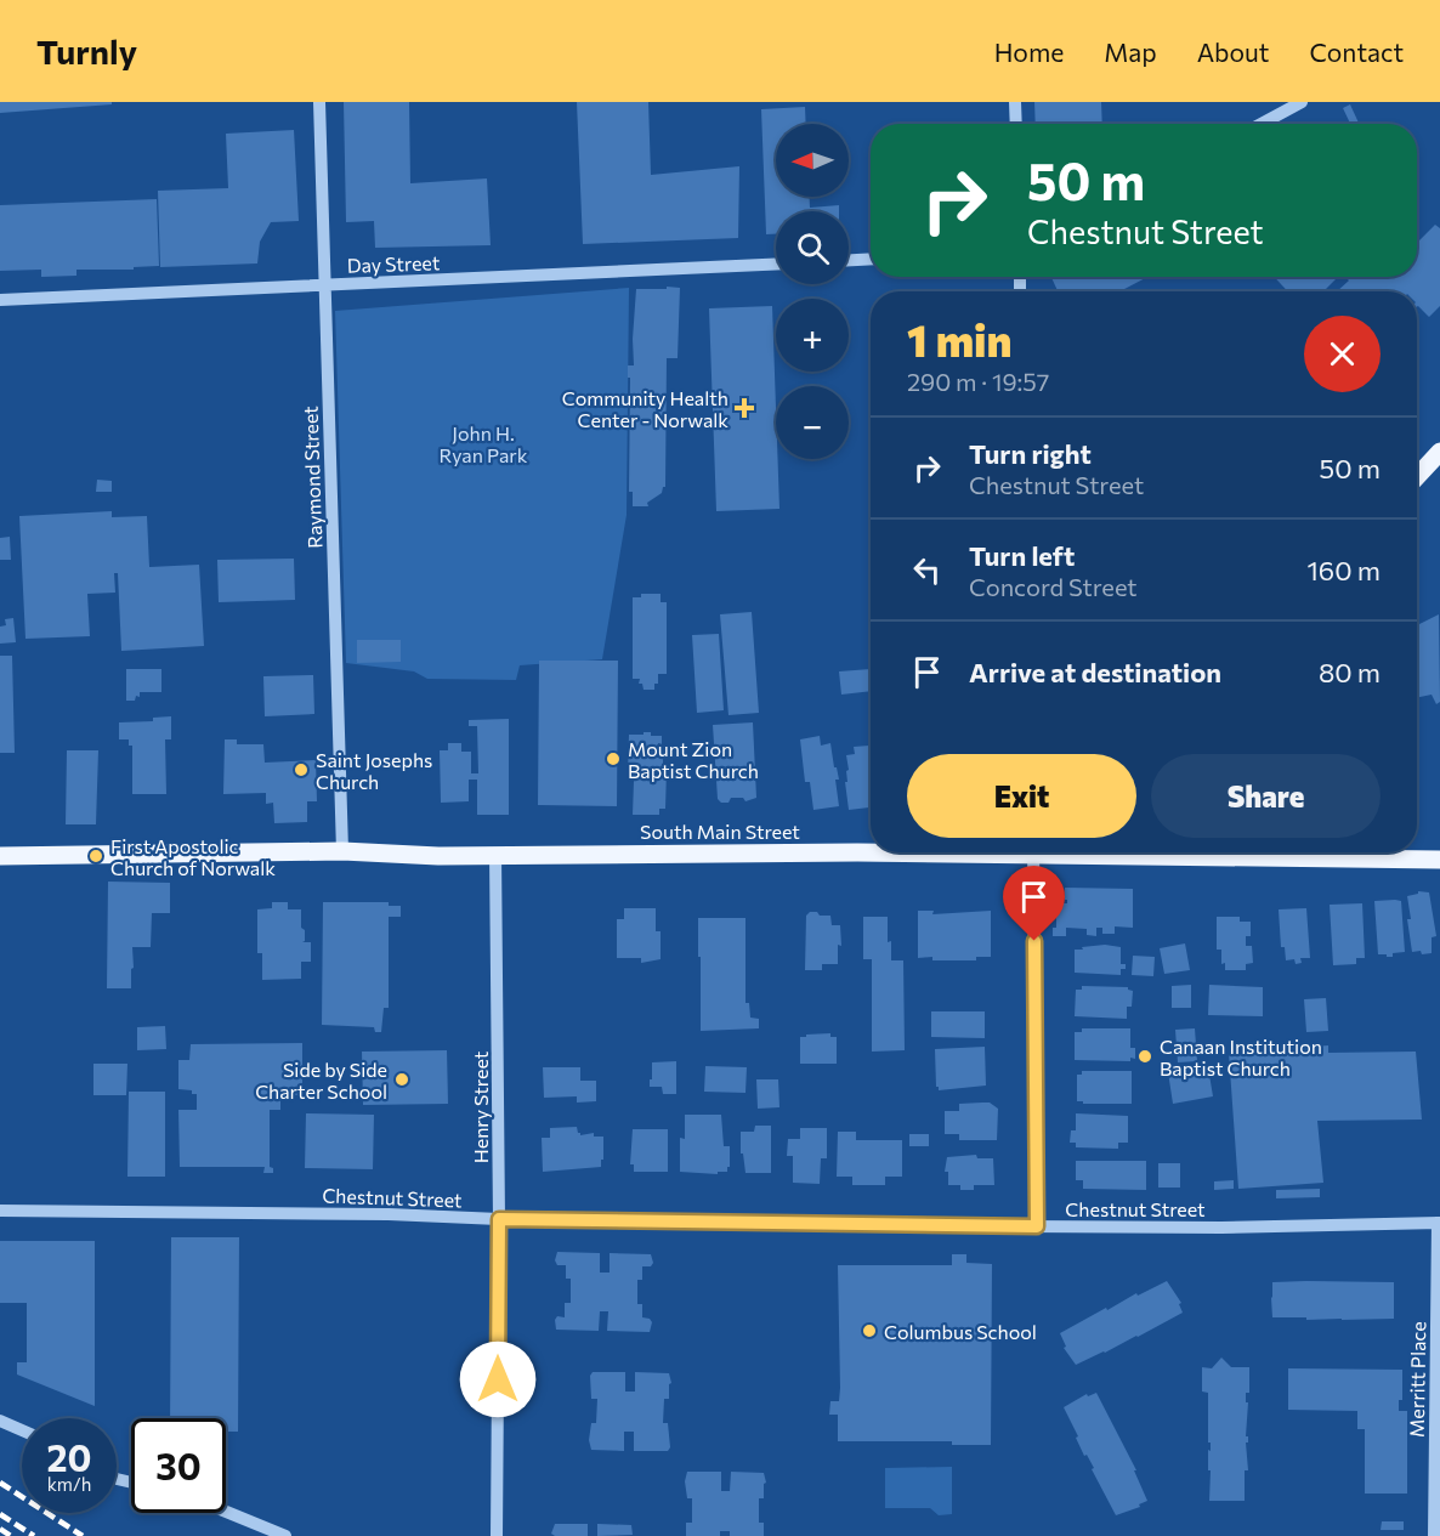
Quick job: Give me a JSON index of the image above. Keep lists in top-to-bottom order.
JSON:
{
  "streets": {
    "main road": ["South Main Street"],
    "street": [
      "Day Street",
      "Raymond Street",
      "Henry Street",
      "Chestnut Street",
      "Merritt Place"
    ]
  },
  "crossings": [
    ["Day Street", "Raymond Street"],
    ["Raymond Street", "South Main Street"],
    ["South Main Street", "Henry Street"],
    ["Henry Street", "Chestnut Street"],
    ["Chestnut Street", "Merritt Place"]
  ],
  "parks": ["John H. Ryan Park"],
  "places": {
    "health": ["Community Health Center - Norwalk"],
    "other": [
      "Mount Zion Baptist Church",
      "Saint Josephs Church",
      "First Apostolic Church of Norwalk",
      "Canaan Institution Baptist Church",
      "Side by Side Charter School",
      "Columbus School"
    ]
  },
  "north": "left",
  "page": {
    "header": "Turnly",
    "nav": [
      "Home",
      "Map",
      "About",
      "Contact"
    ],
    "map_buttons": ["+", "−"],
    "turn": ["50 m", "Chestnut Street"],
    "heading": ["1 min", "290 m · 19:57"],
    "list": [
      {
        "name": "Turn right",
        "note": "Chestnut Street",
        "value": "50 m"
      },
      {
        "name": "Turn left",
        "note": "Concord Street",
        "value": "160 m"
      },
      {
        "name": "Arrive at destination",
        "value": "80 m"
      }
    ],
    "buttons": ["Exit", "Share"],
    "speed": "20 km/h",
    "limit": "30"
  }
}
